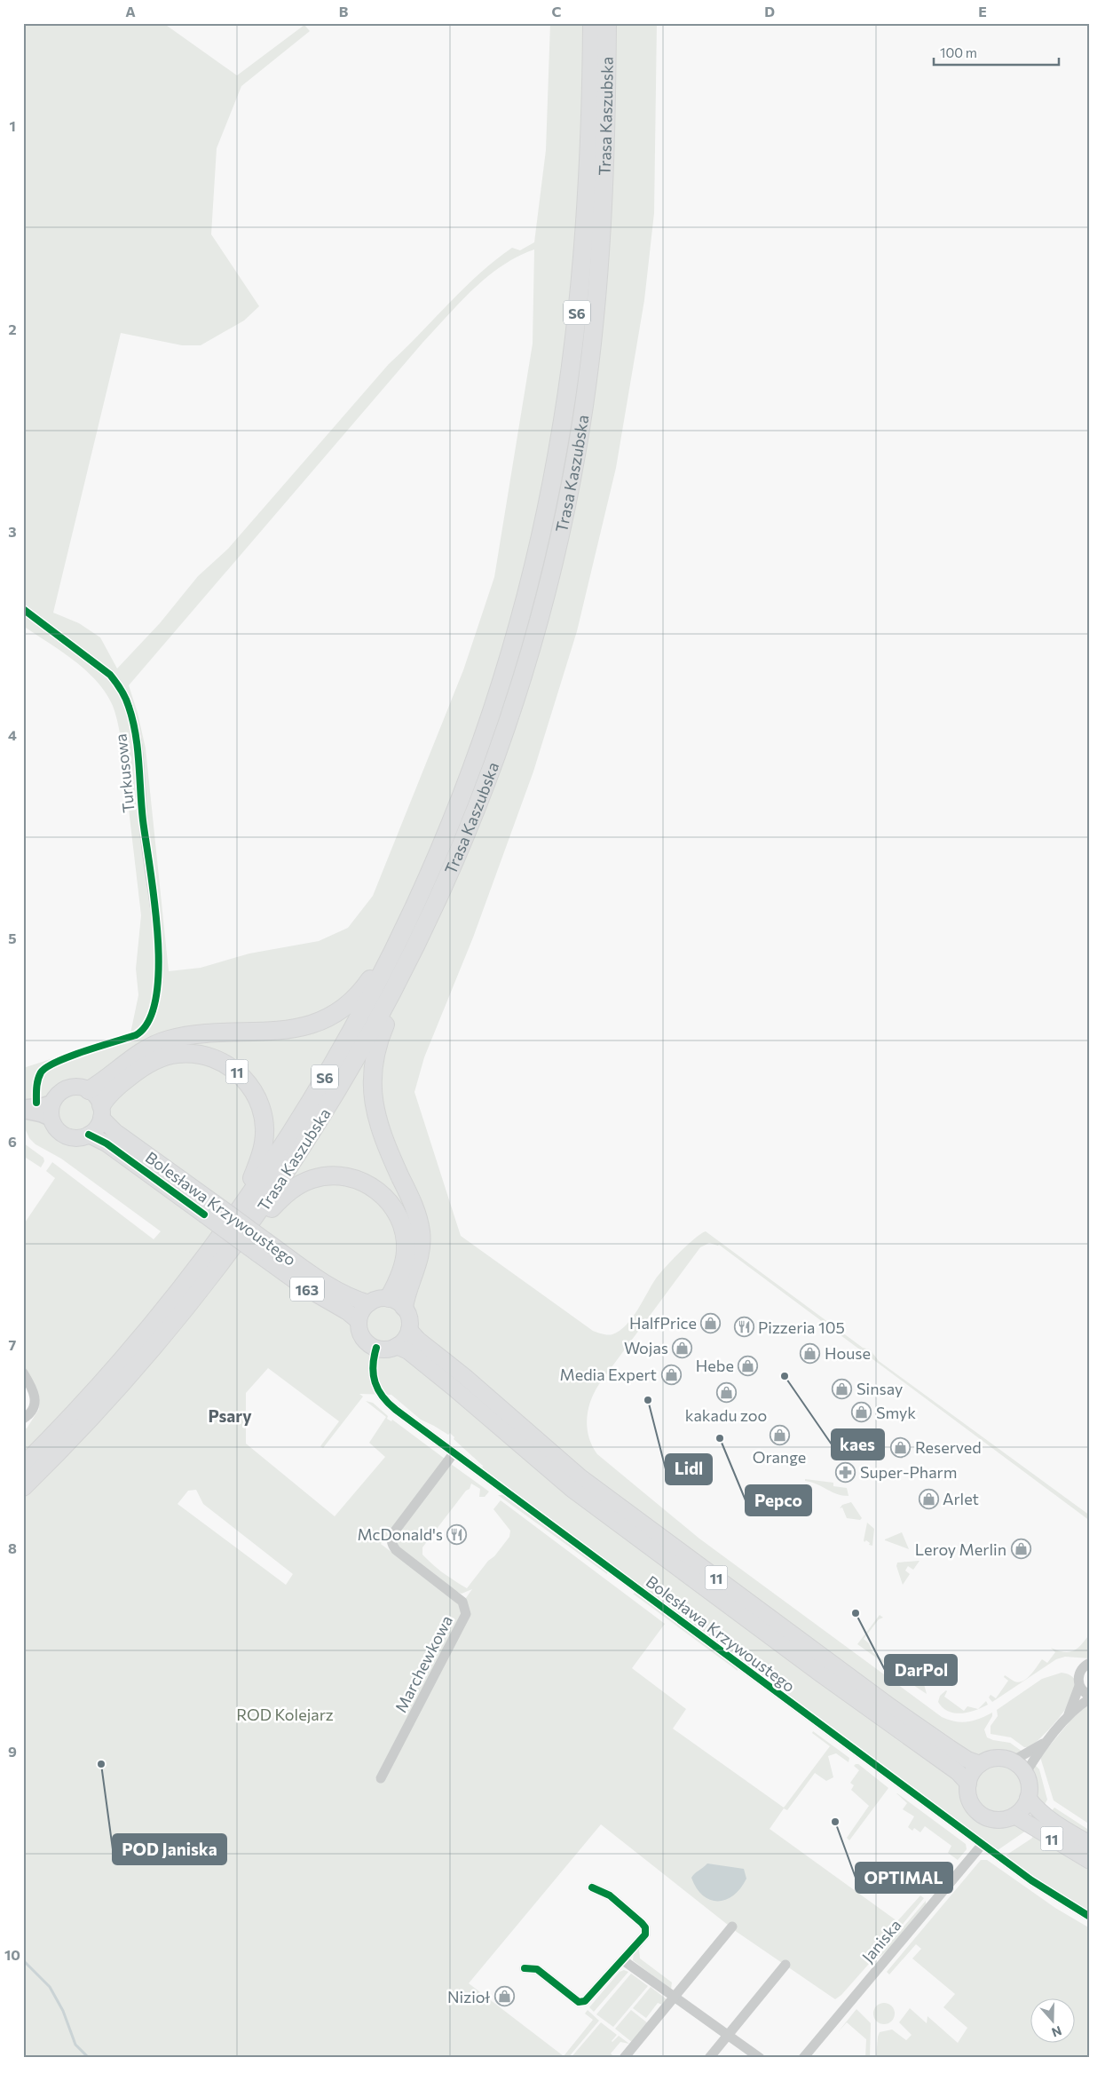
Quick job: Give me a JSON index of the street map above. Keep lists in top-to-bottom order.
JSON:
{
  "streets": {
    "highway": ["Trasa Kaszubska", "S6", "11"],
    "main road": ["Bolesława Krzywoustego", "163"],
    "street": ["Turkusowa", "Marchewkowa", "Janiska"]
  },
  "crossings": [
    ["Trasa Kaszubska", "11"],
    ["11", "Bolesława Krzywoustego"],
    ["Bolesława Krzywoustego", "Marchewkowa"],
    ["Bolesława Krzywoustego", "Janiska"]
  ],
  "districts": ["Psary"],
  "parks": ["ROD Kolejarz"],
  "places": {
    "shop": [
      "HalfPrice",
      "Wojas",
      "House",
      "Hebe",
      "Media Expert",
      "Sinsay",
      "kakadu zoo",
      "Smyk",
      "Orange",
      "Reserved",
      "Arlet",
      "Leroy Merlin",
      "Nizioł"
    ],
    "restaurant": ["Pizzeria 105", "McDonald's"],
    "other": [
      "kaes",
      "Lidl",
      "Pepco",
      "DarPol",
      "POD Janiska",
      "OPTIMAL"
    ],
    "pharmacy": ["Super-Pharm"]
  },
  "scale_bar": "100 m",
  "north": "bottom",
  "grid": {
    "columns": [
      "A",
      "B",
      "C",
      "D",
      "E"
    ],
    "rows": [
      "1",
      "2",
      "3",
      "4",
      "5",
      "6",
      "7",
      "8",
      "9",
      "10"
    ]
  }
}
